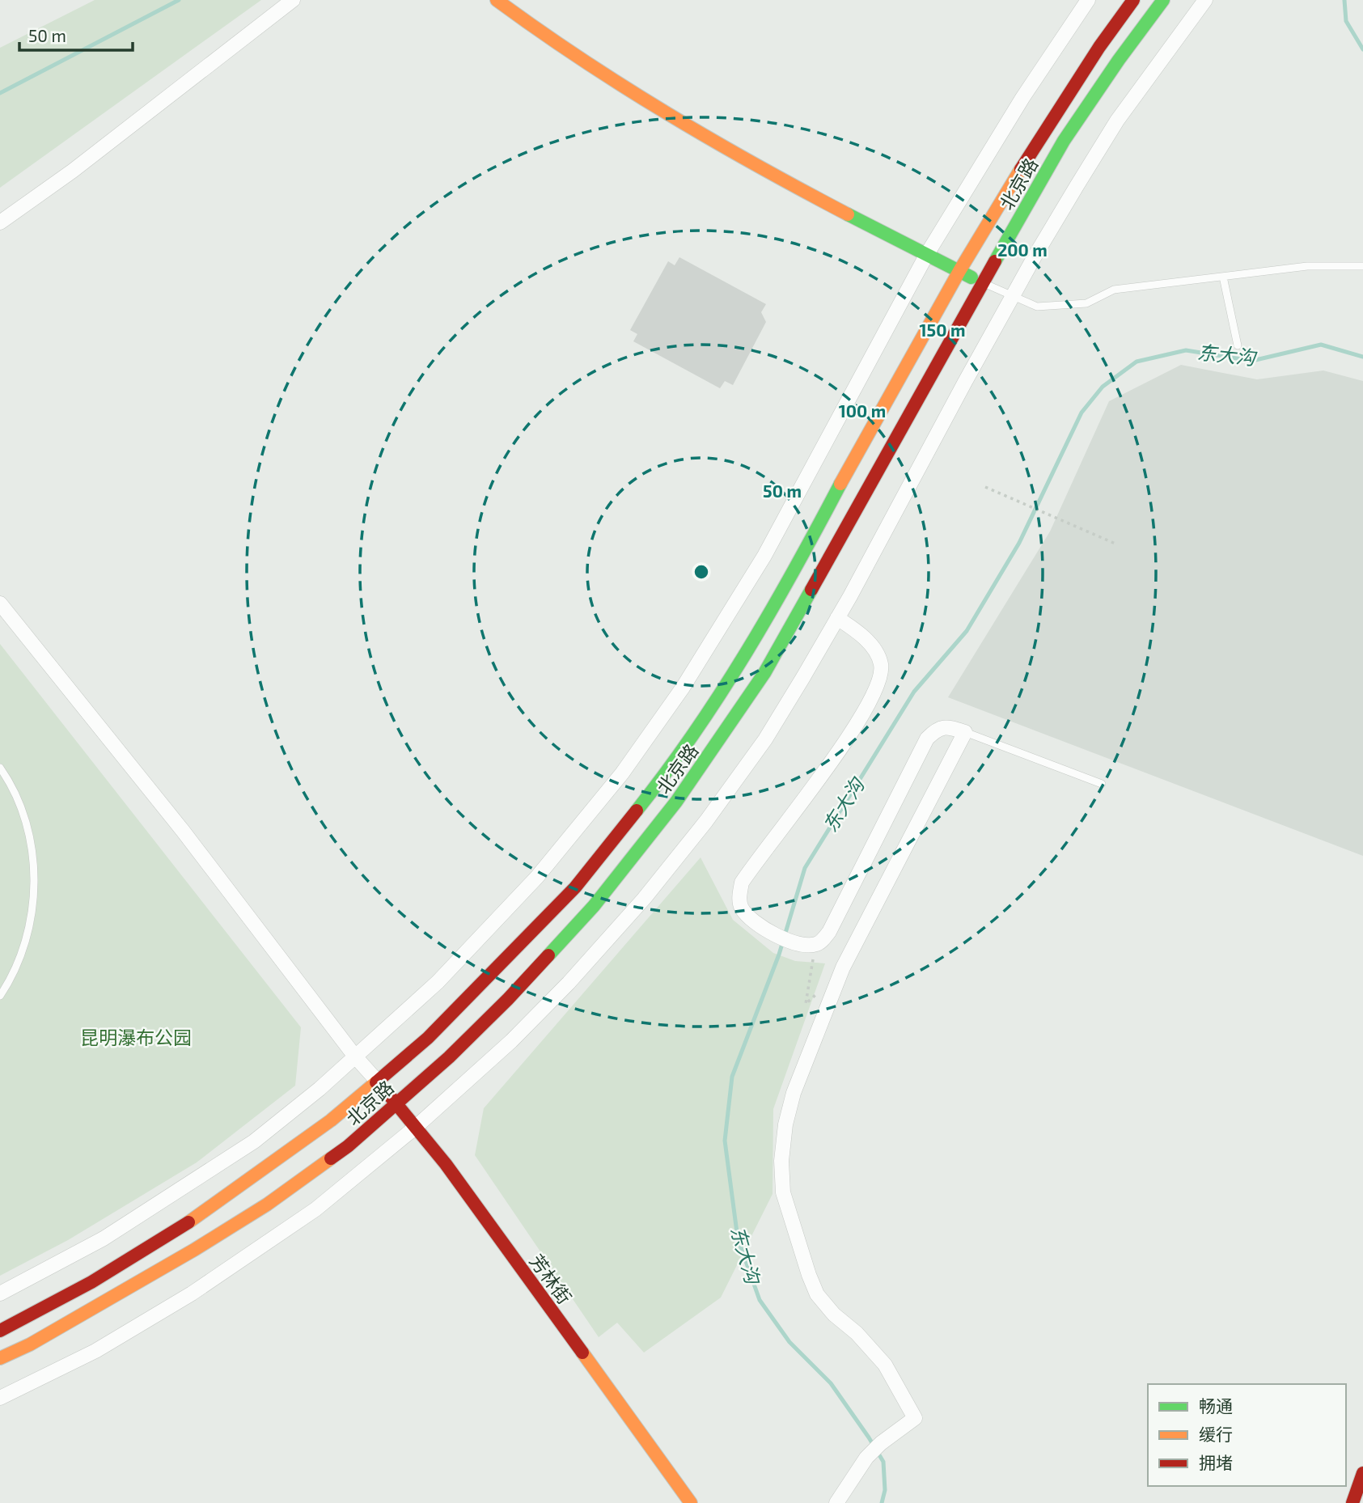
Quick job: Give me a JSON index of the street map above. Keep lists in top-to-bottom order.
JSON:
{
  "streets": {
    "main road": ["北京路", "芳林街"]
  },
  "crossings": [
    ["北京路", "芳林街"]
  ],
  "water": ["东大沟"],
  "parks": ["昆明瀑布公园"],
  "legend": ["畅通", "缓行", "拥堵"],
  "scale_bar": "50 m",
  "rings": [
    "200 m",
    "150 m",
    "100 m",
    "50 m"
  ]
}
